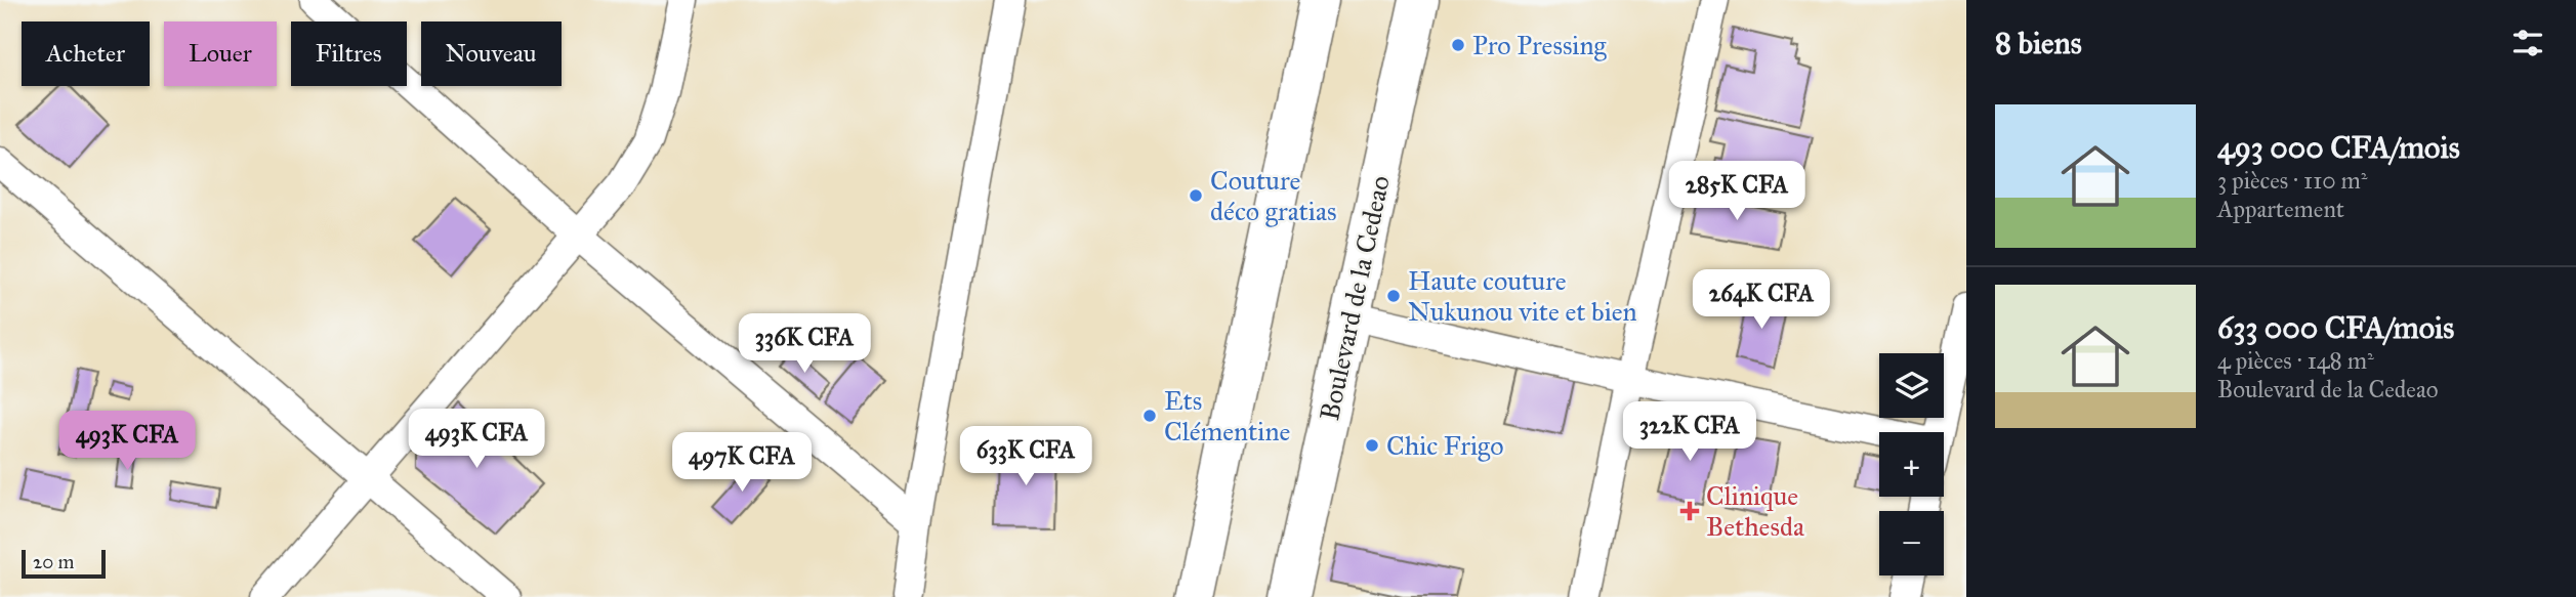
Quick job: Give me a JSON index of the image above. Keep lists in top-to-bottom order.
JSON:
{
  "streets": {
    "main road": ["Boulevard de la Cedeao"]
  },
  "places": {
    "other": [
      "Pro Pressing",
      "Couture déco gratias",
      "Haute couture Nukunou vite et bien",
      "Ets Clémentine",
      "Chic Frigo"
    ],
    "health": ["Clinique Bethesda"]
  },
  "scale_bar": "20 m",
  "page": {
    "heading": "8 biens",
    "chip": [
      "Acheter",
      "Louer",
      "Filtres",
      "Nouveau"
    ],
    "list": [
      {
        "name": "493 000 CFA/mois",
        "note": "3 pièces · 110 m² · Appartement"
      },
      {
        "name": "633 000 CFA/mois",
        "note": "4 pièces · 148 m² · Boulevard de la Cedeao"
      }
    ],
    "price": [
      "285K CFA",
      "264K CFA",
      "336K CFA",
      "322K CFA",
      "493K CFA",
      "493K CFA",
      "633K CFA",
      "497K CFA"
    ],
    "map_buttons": ["+", "−"],
    "scale": "20 m"
  }
}
